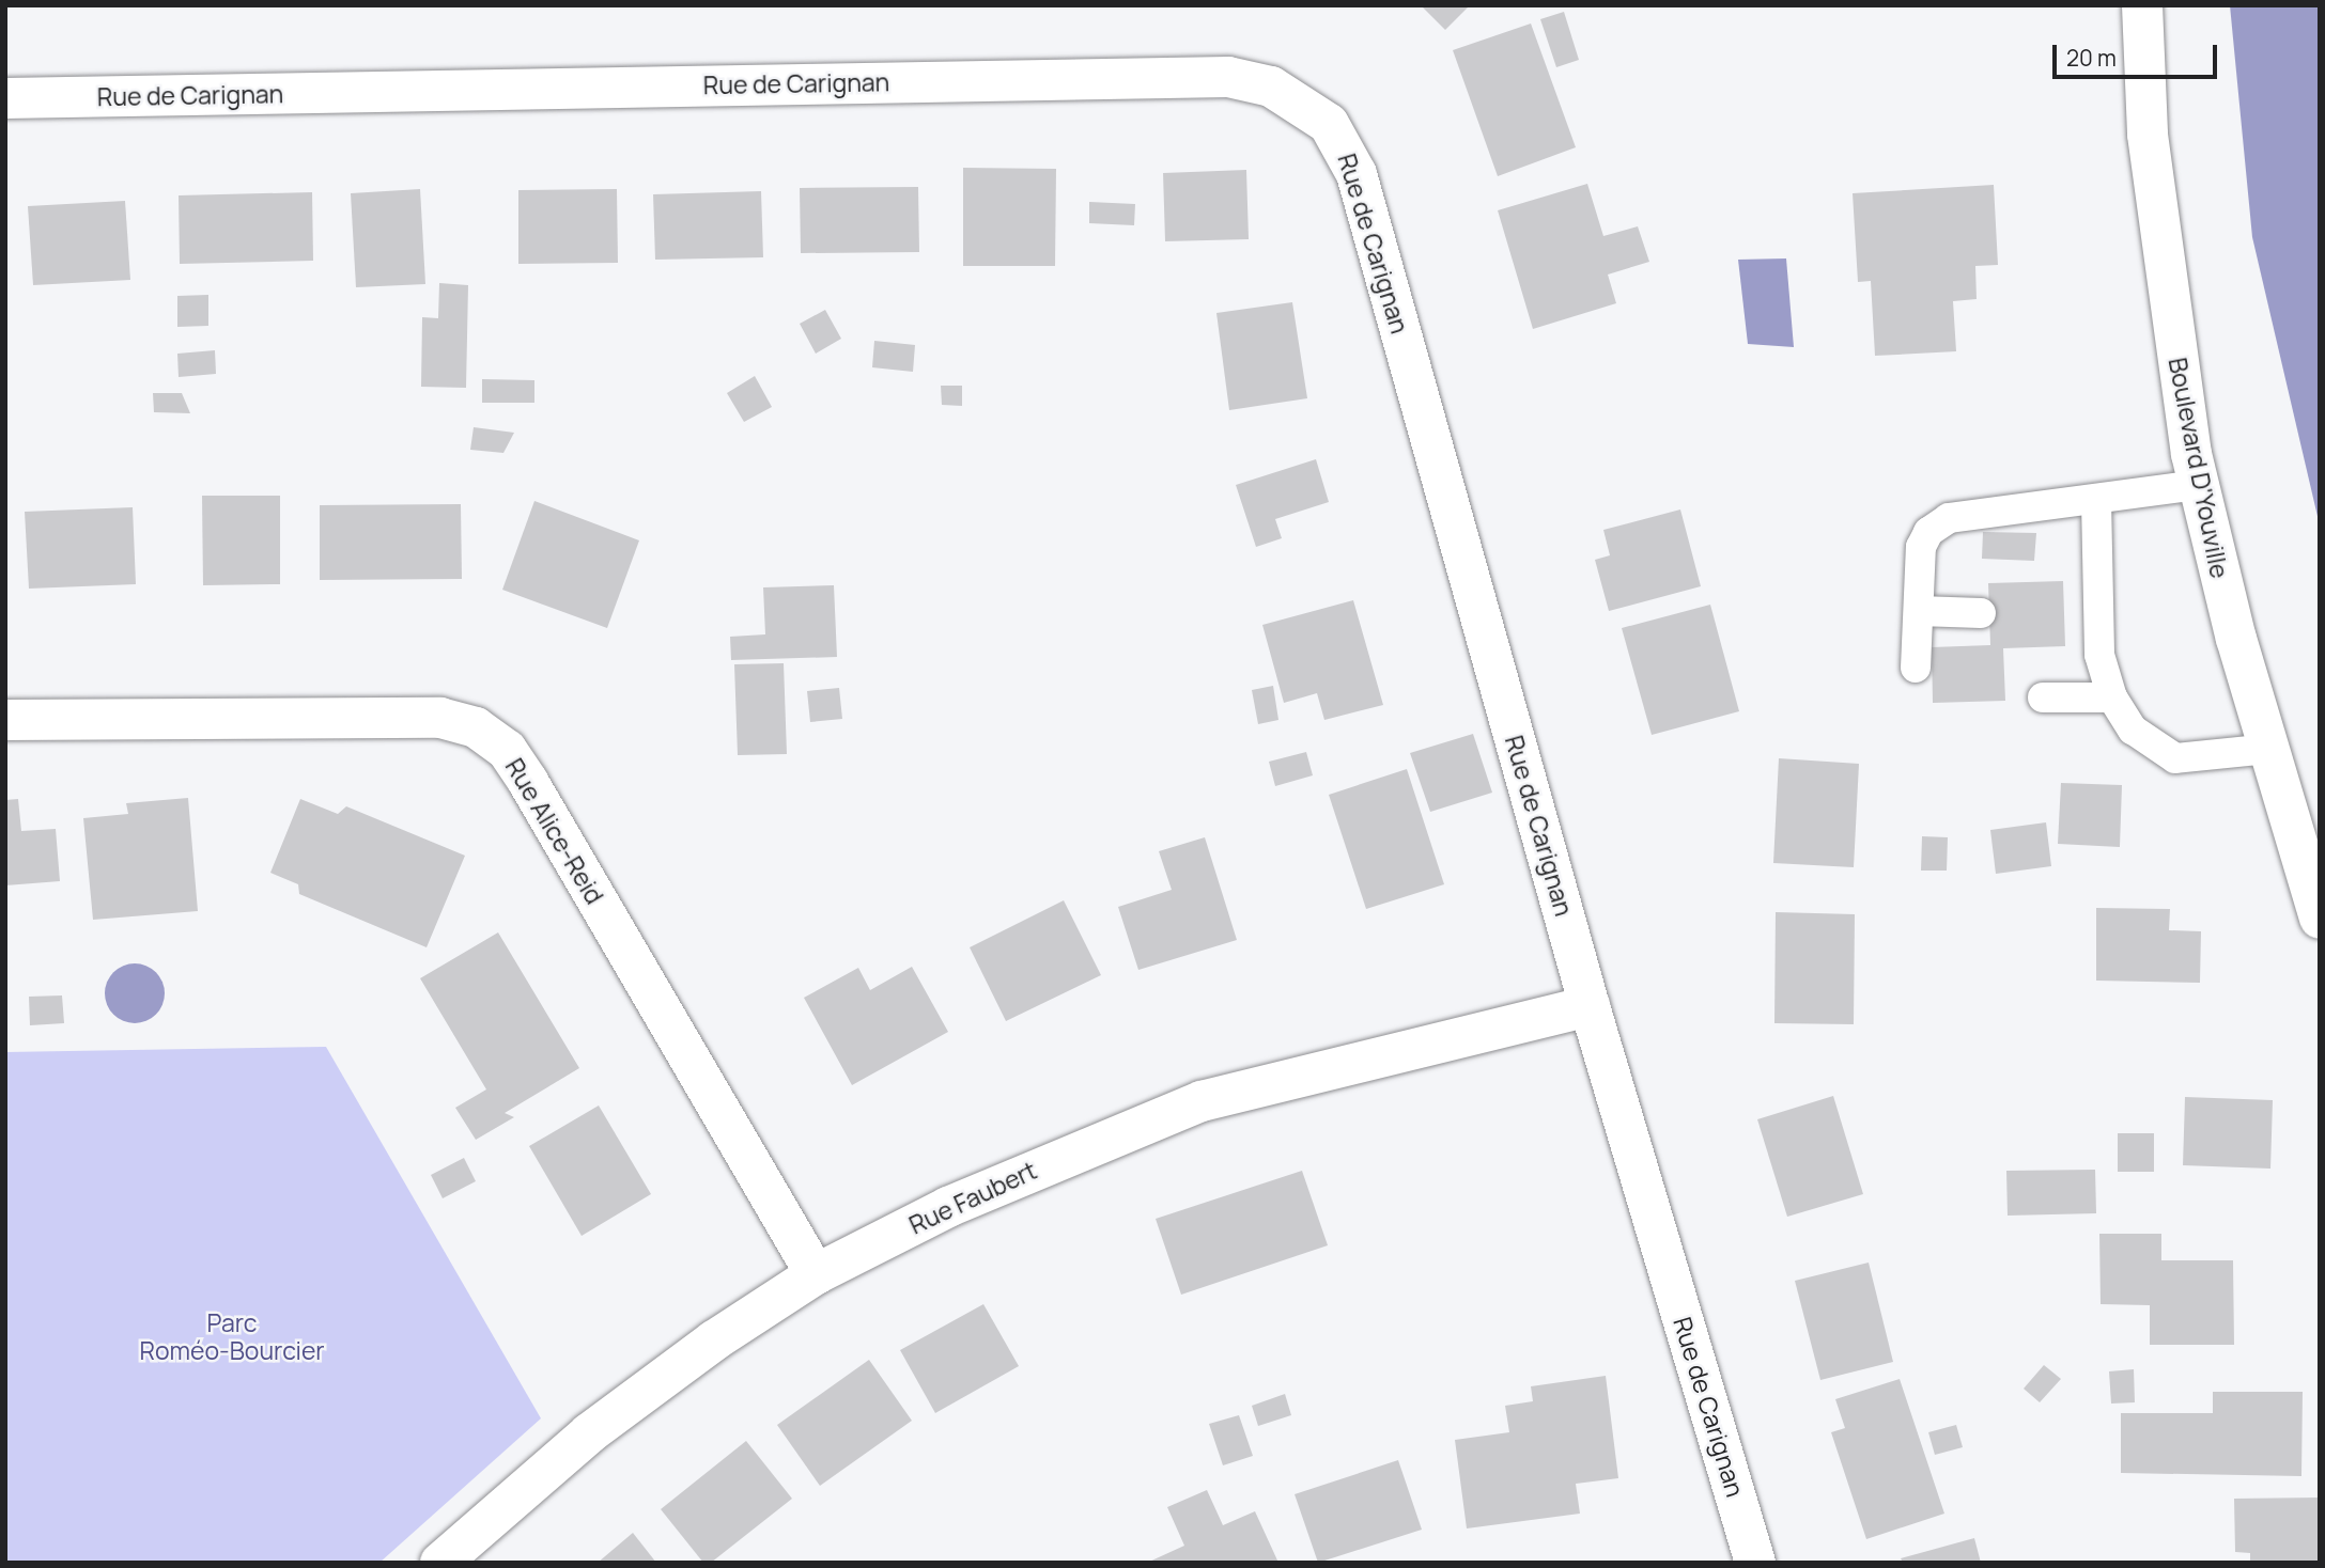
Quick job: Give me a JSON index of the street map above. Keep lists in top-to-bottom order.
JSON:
{
  "streets": {
    "street": [
      "Rue de Carignan",
      "Boulevard D'Youville",
      "Rue Alice-Reid",
      "Rue Faubert"
    ]
  },
  "crossings": [
    ["Rue de Carignan", "Rue Faubert"],
    ["Rue Alice-Reid", "Rue Faubert"]
  ],
  "parks": ["Parc Roméo-Bourcier"],
  "scale_bar": "20 m"
}
